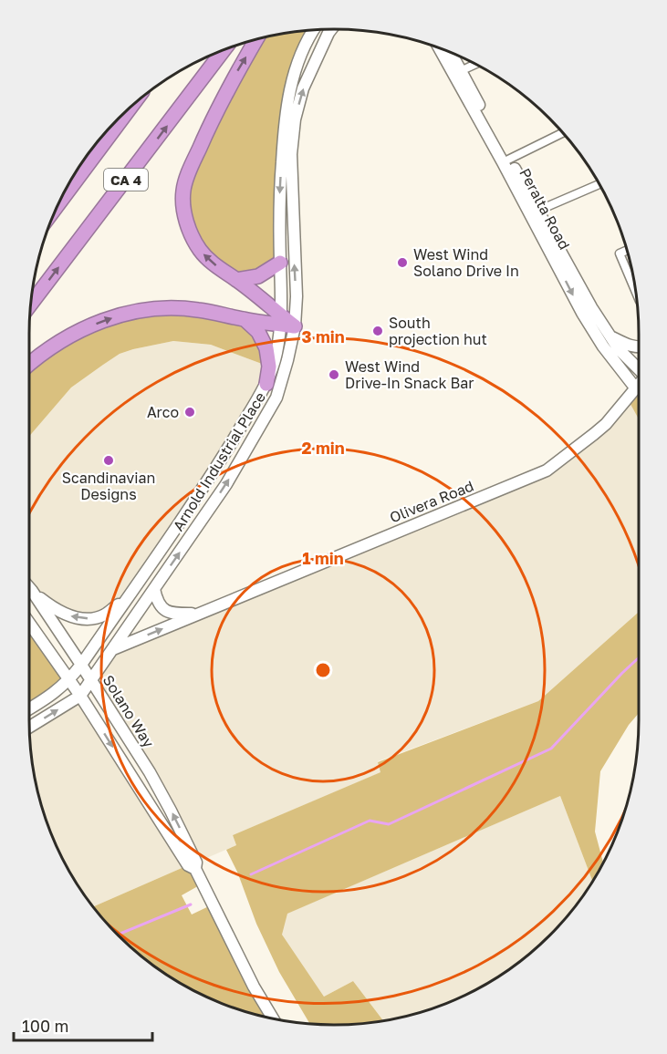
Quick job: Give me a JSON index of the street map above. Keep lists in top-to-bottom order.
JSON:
{
  "streets": {
    "highway": ["CA 4"],
    "street": [
      "Peralta Road",
      "Arnold Industrial Place",
      "Olivera Road",
      "Solano Way"
    ]
  },
  "crossings": [
    ["Peralta Road", "Olivera Road"],
    ["Arnold Industrial Place", "Olivera Road"],
    ["Arnold Industrial Place", "Solano Way"]
  ],
  "places": [
    "West Wind Solano Drive In",
    "South projection hut",
    "West Wind Drive-In Snack Bar",
    "Arco",
    "Scandinavian Designs"
  ],
  "scale_bar": "100 m",
  "rings": ["3 min", "2 min", "1 min"]
}
